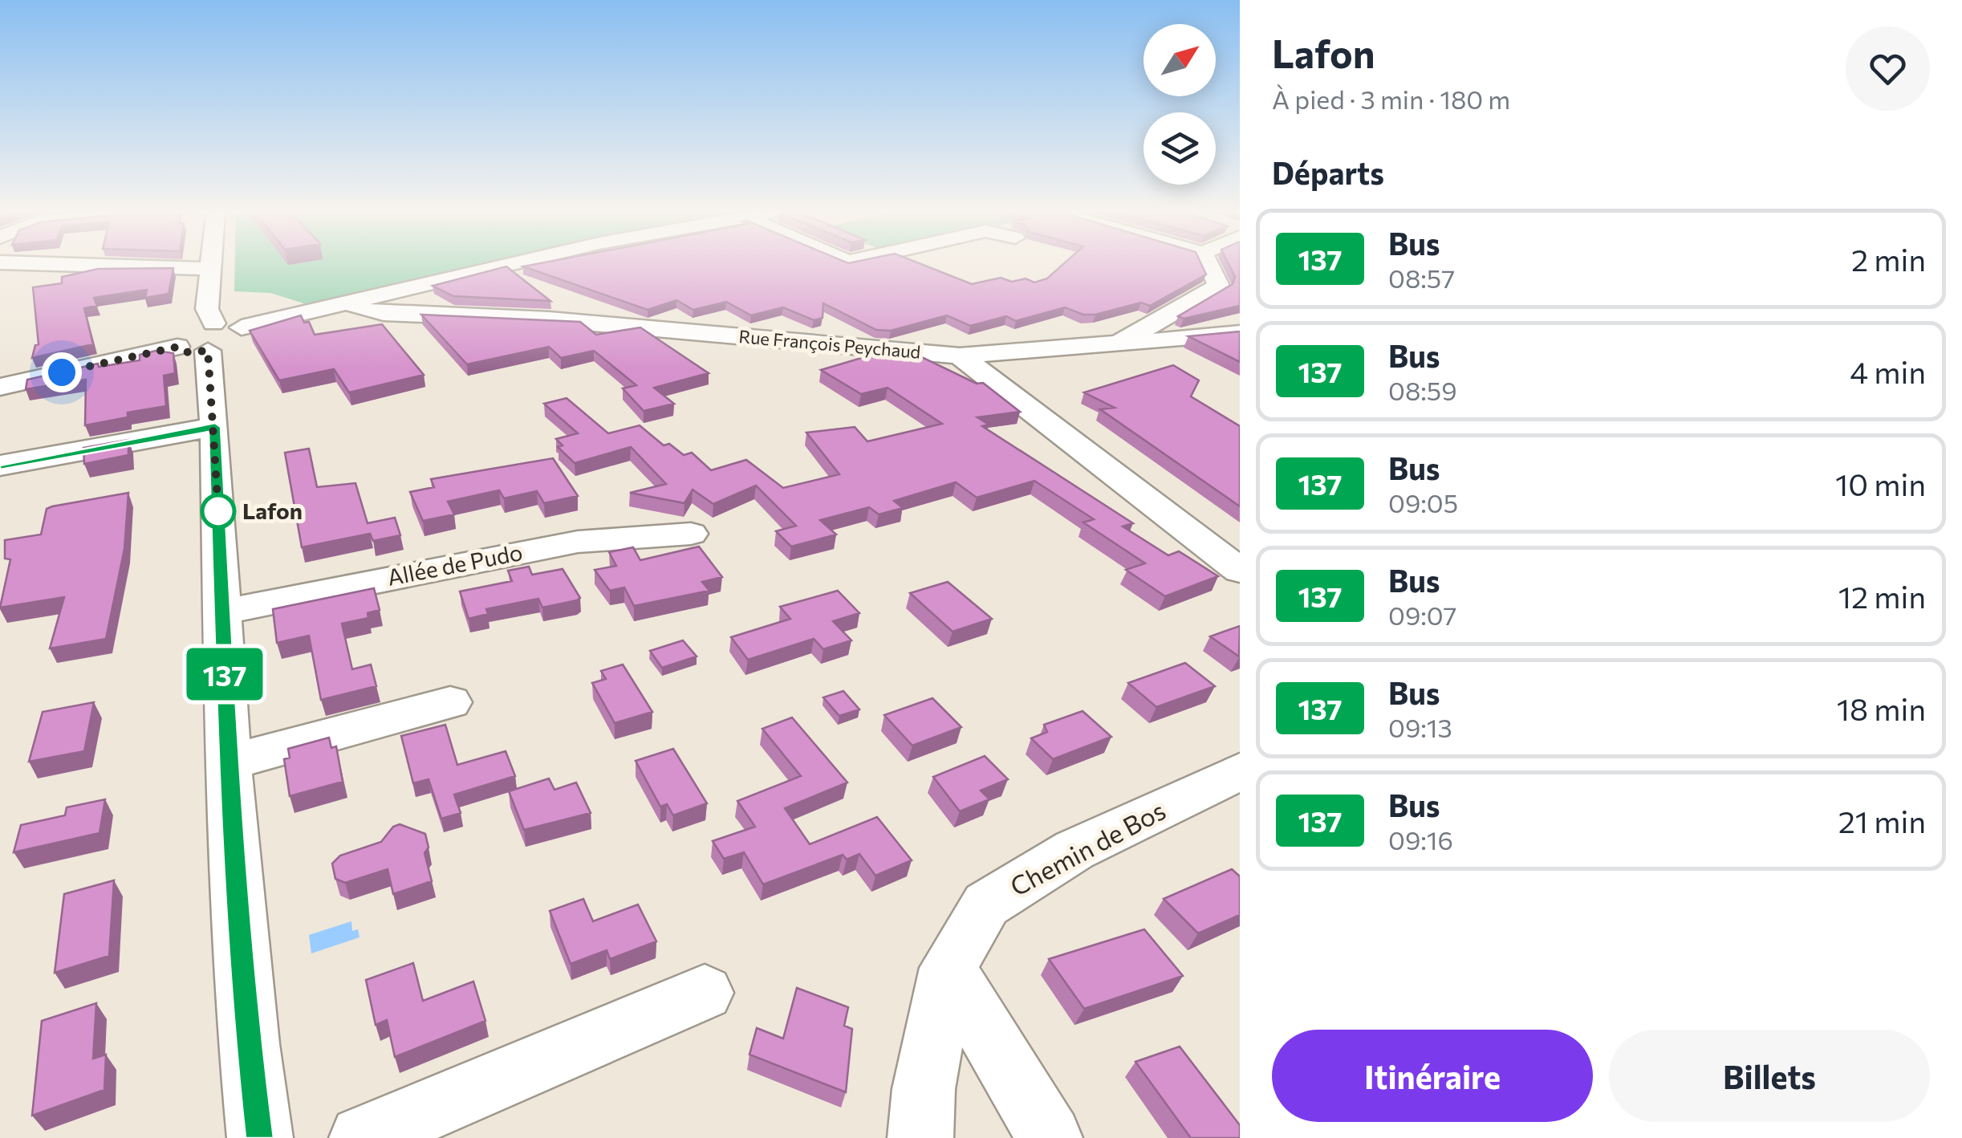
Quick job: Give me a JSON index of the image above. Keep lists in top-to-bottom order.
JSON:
{
  "streets": {
    "street": ["Rue François Peychaud", "Allée de Pudo", "Chemin de Bos"]
  },
  "places": ["Lafon"],
  "lines": ["bus line 137"],
  "north": "top right",
  "page": {
    "on_map": "137",
    "heading": [
      ["Lafon", "À pied · 3 min · 180 m"],
      "Départs"
    ],
    "list": [
      {
        "mark": "137",
        "name": "Bus",
        "note": "08:57",
        "value": "2 min"
      },
      {
        "mark": "137",
        "name": "Bus",
        "note": "08:59",
        "value": "4 min"
      },
      {
        "mark": "137",
        "name": "Bus",
        "note": "09:05",
        "value": "10 min"
      },
      {
        "mark": "137",
        "name": "Bus",
        "note": "09:07",
        "value": "12 min"
      },
      {
        "mark": "137",
        "name": "Bus",
        "note": "09:13",
        "value": "18 min"
      },
      {
        "mark": "137",
        "name": "Bus",
        "note": "09:16",
        "value": "21 min"
      }
    ],
    "buttons": ["Itinéraire", "Billets"]
  }
}
